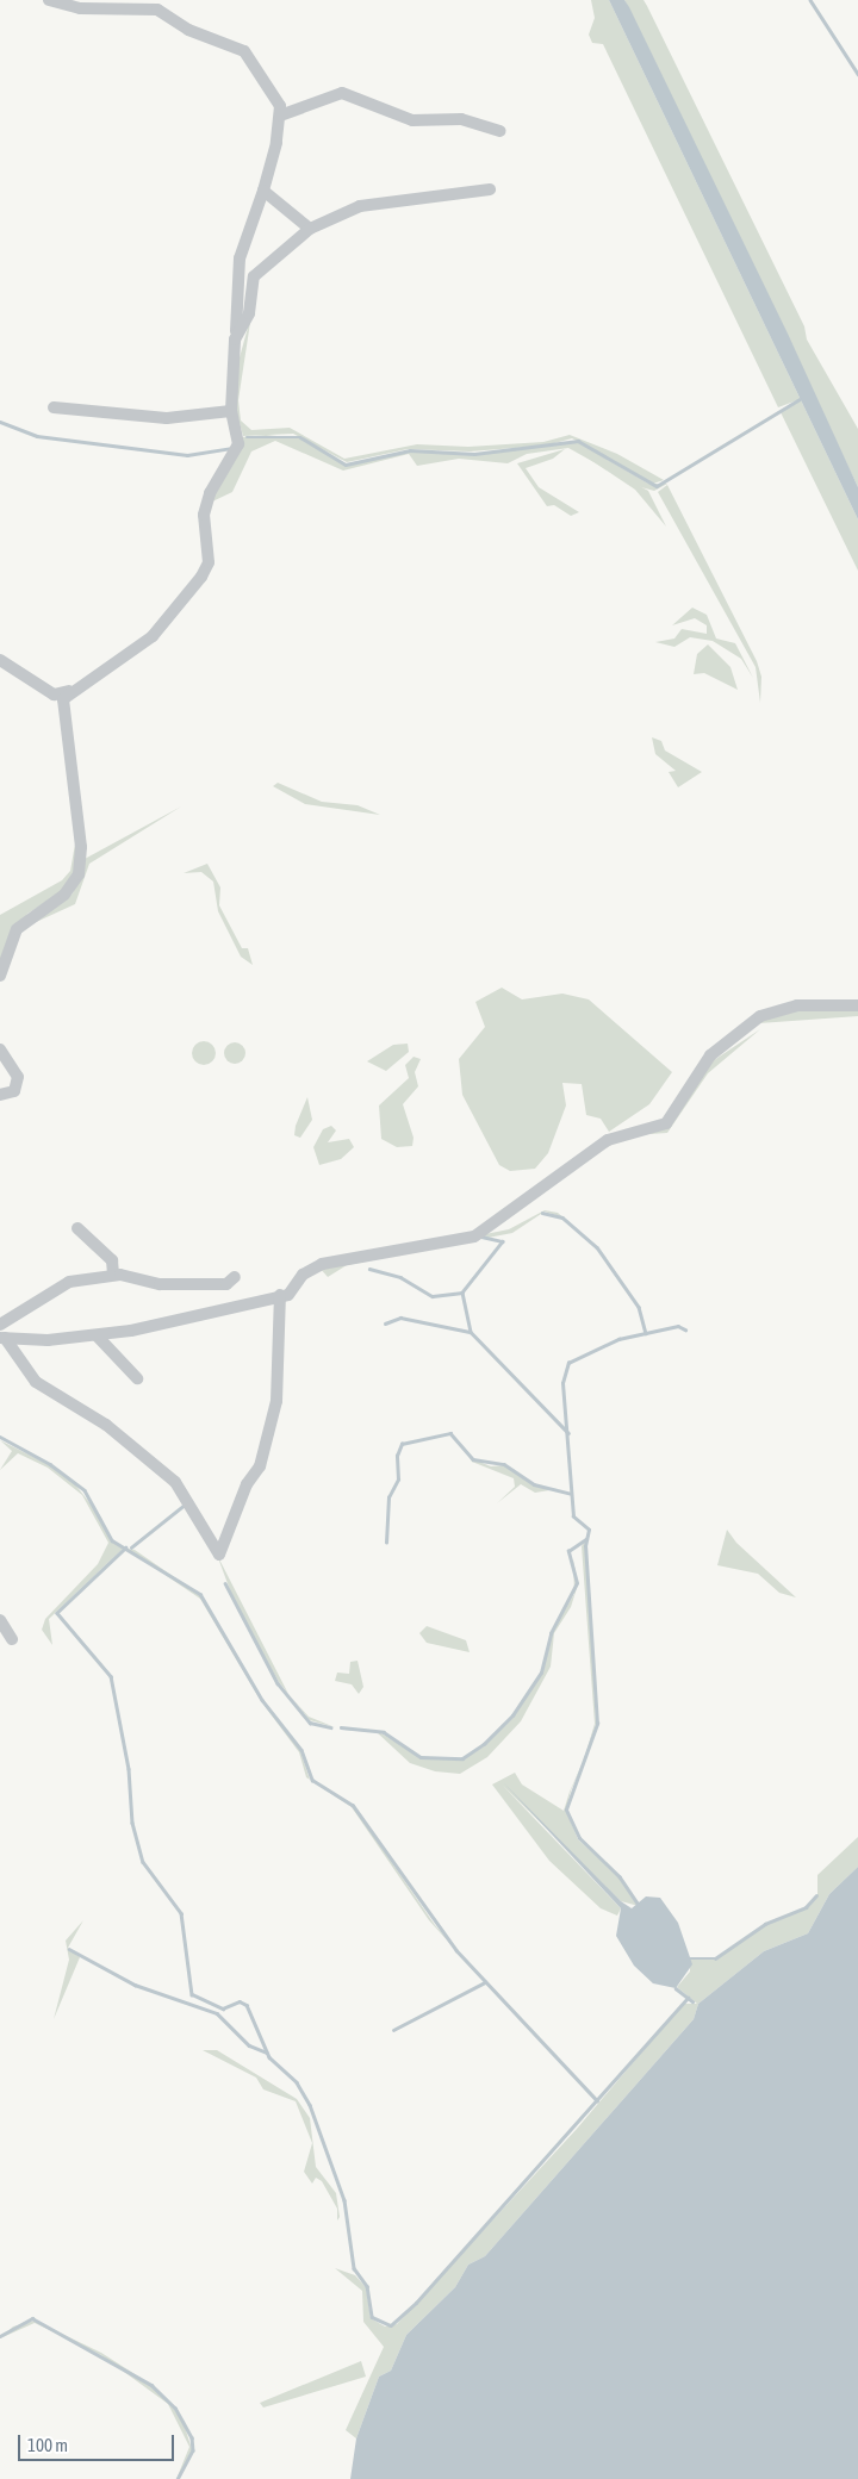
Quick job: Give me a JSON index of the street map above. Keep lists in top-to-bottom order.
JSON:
{
  "scale_bar": "100 m"
}
